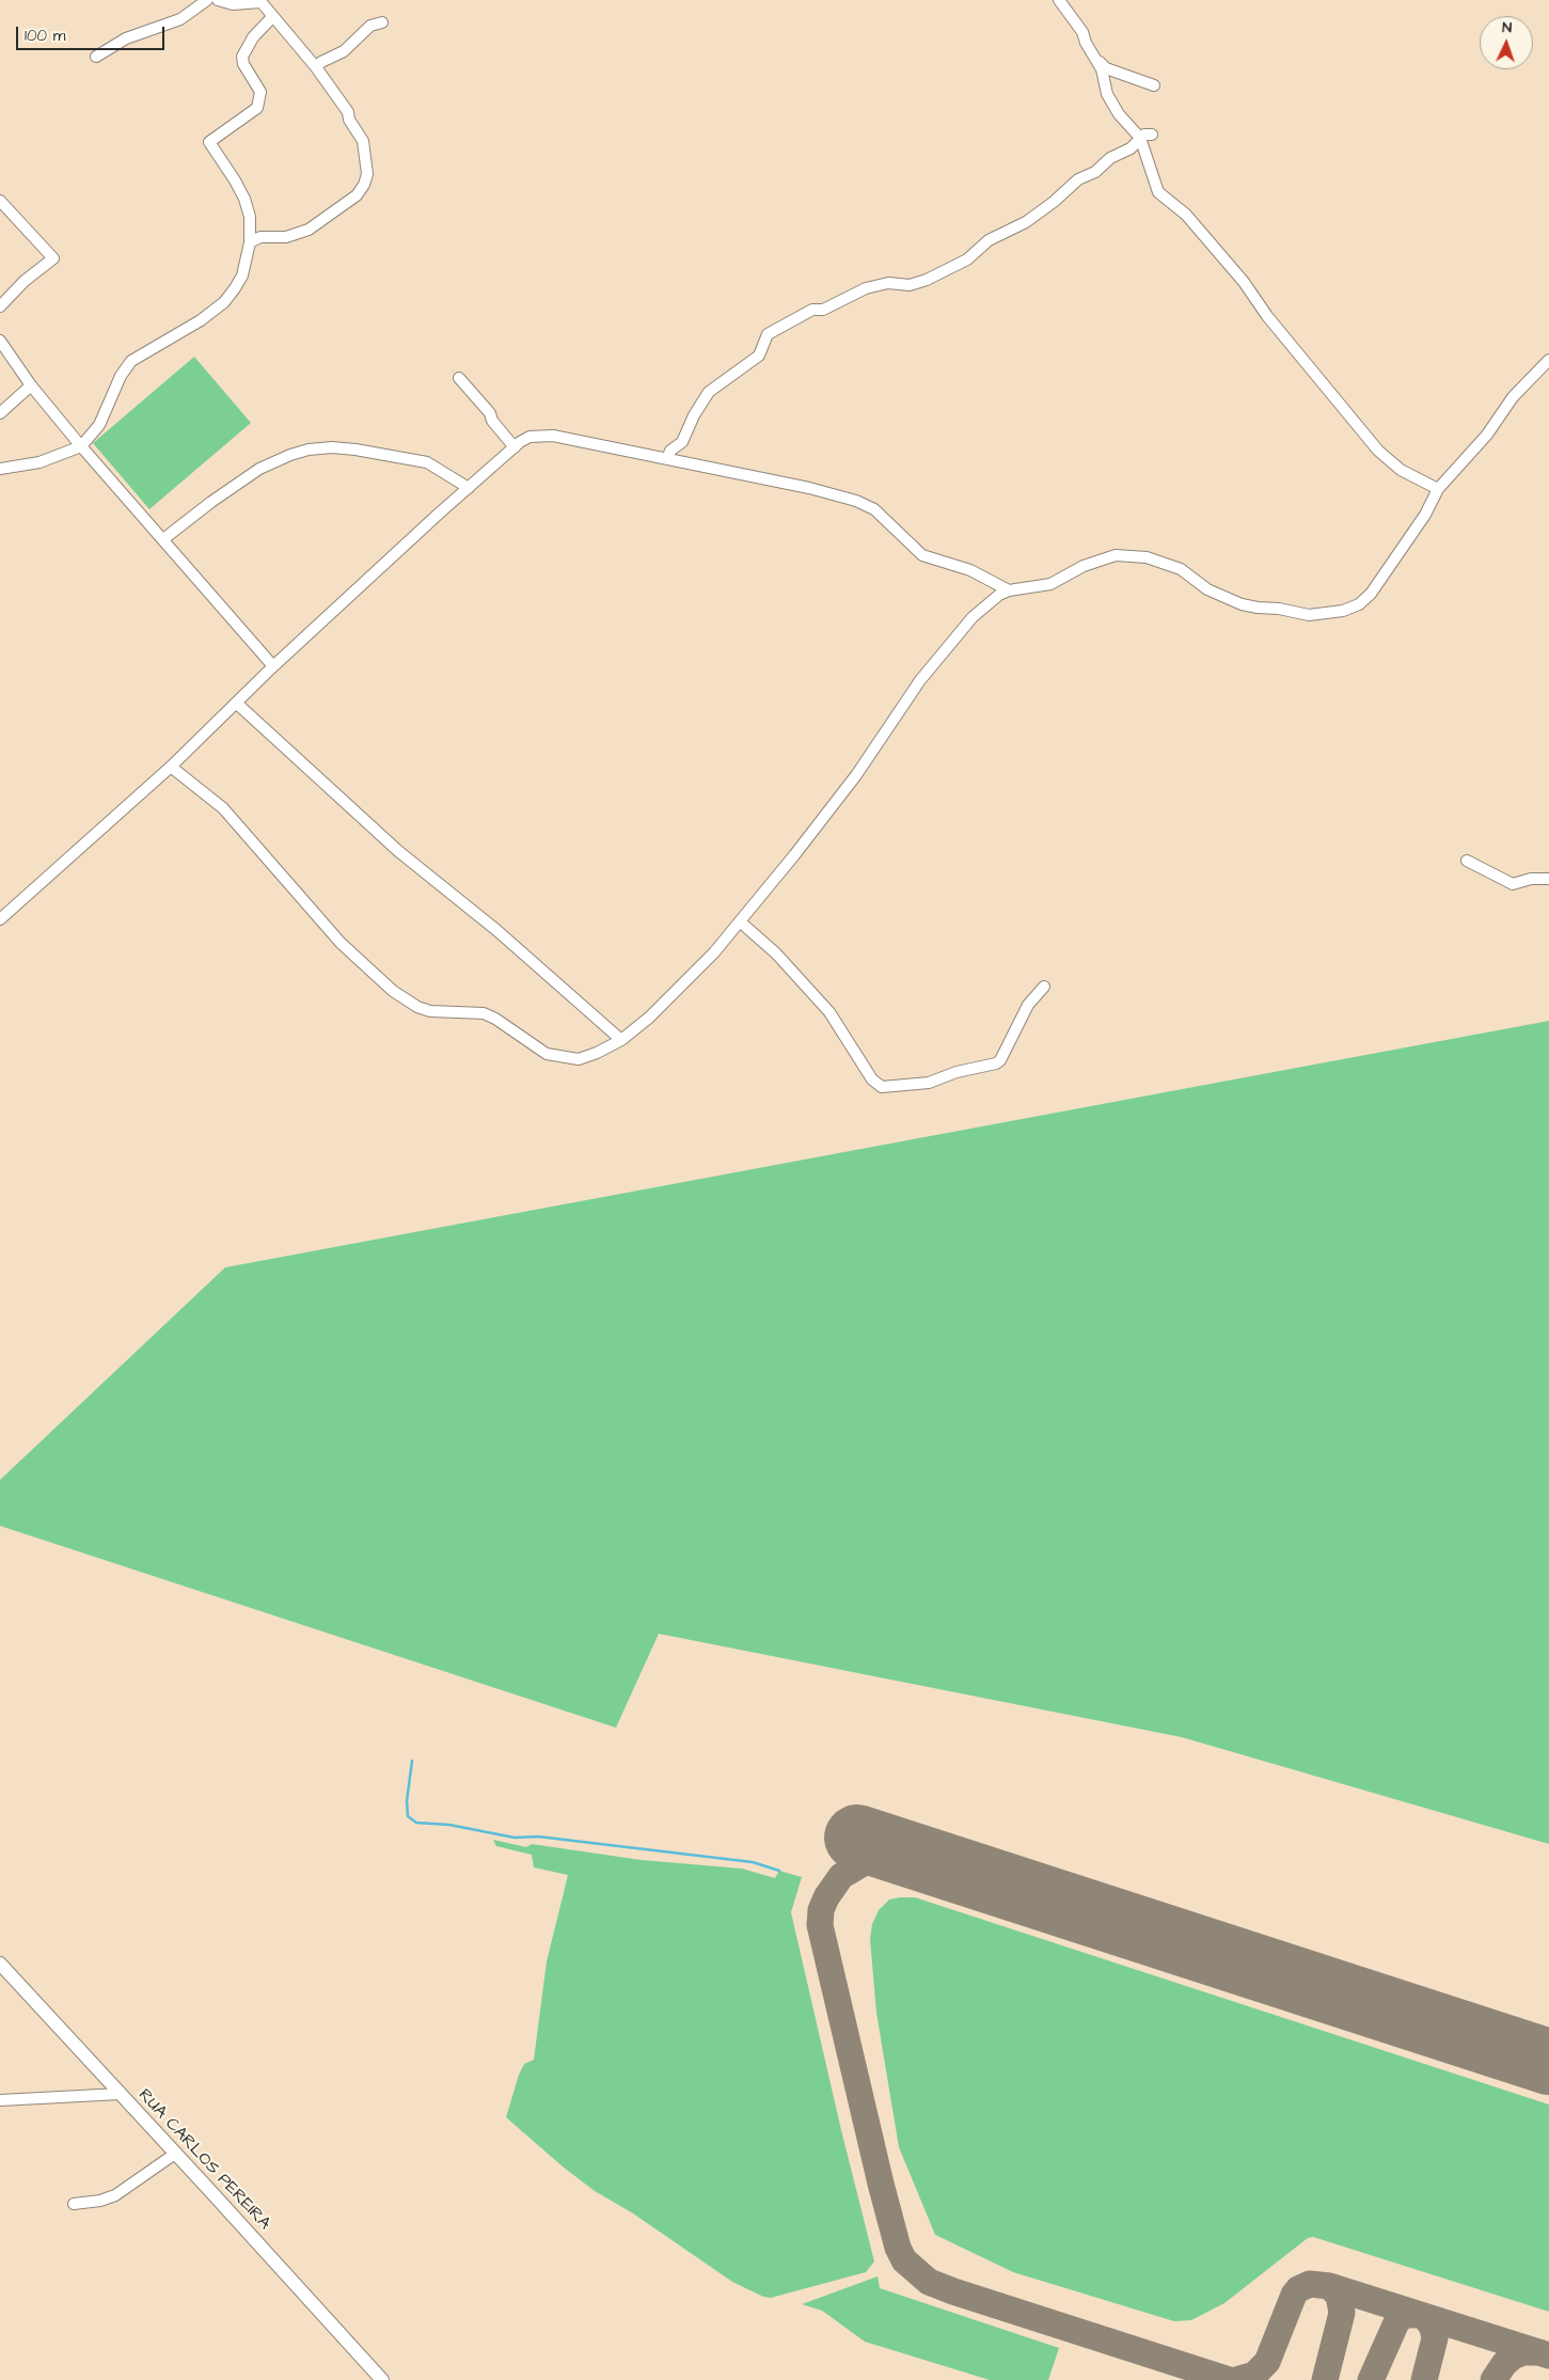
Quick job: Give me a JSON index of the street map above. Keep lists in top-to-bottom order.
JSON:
{
  "streets": {
    "main road": ["RUA CARLOS PEREIRA"]
  },
  "scale_bar": "100 m",
  "north": "top"
}
